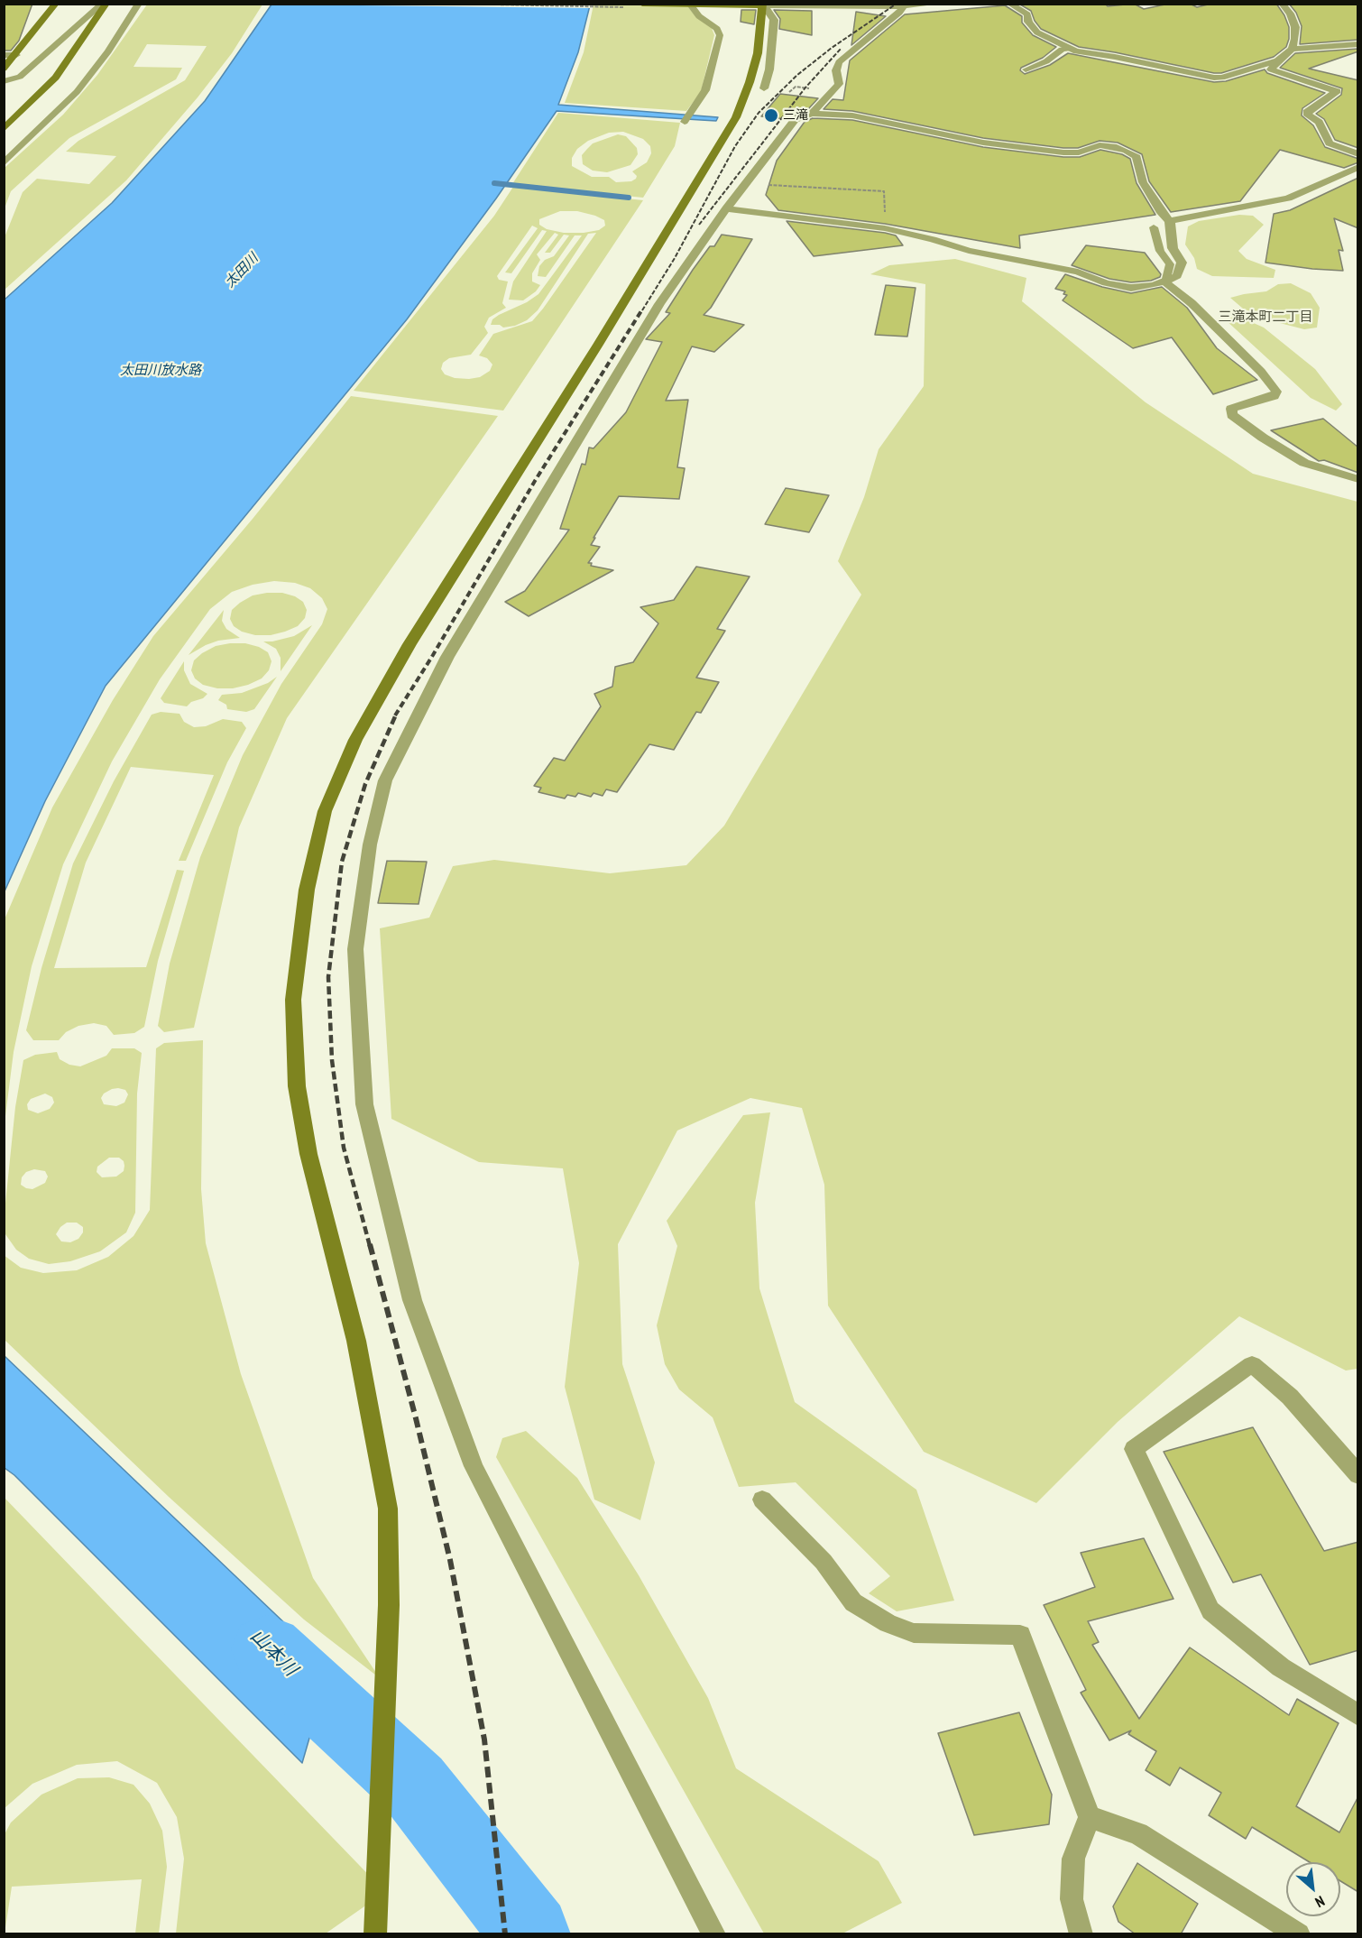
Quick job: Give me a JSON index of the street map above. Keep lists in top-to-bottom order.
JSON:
{
  "districts": ["三滝本町二丁目"],
  "water": ["太田川", "太田川放水路", "山本川"],
  "places": ["三滝"],
  "north": "bottom right"
}
